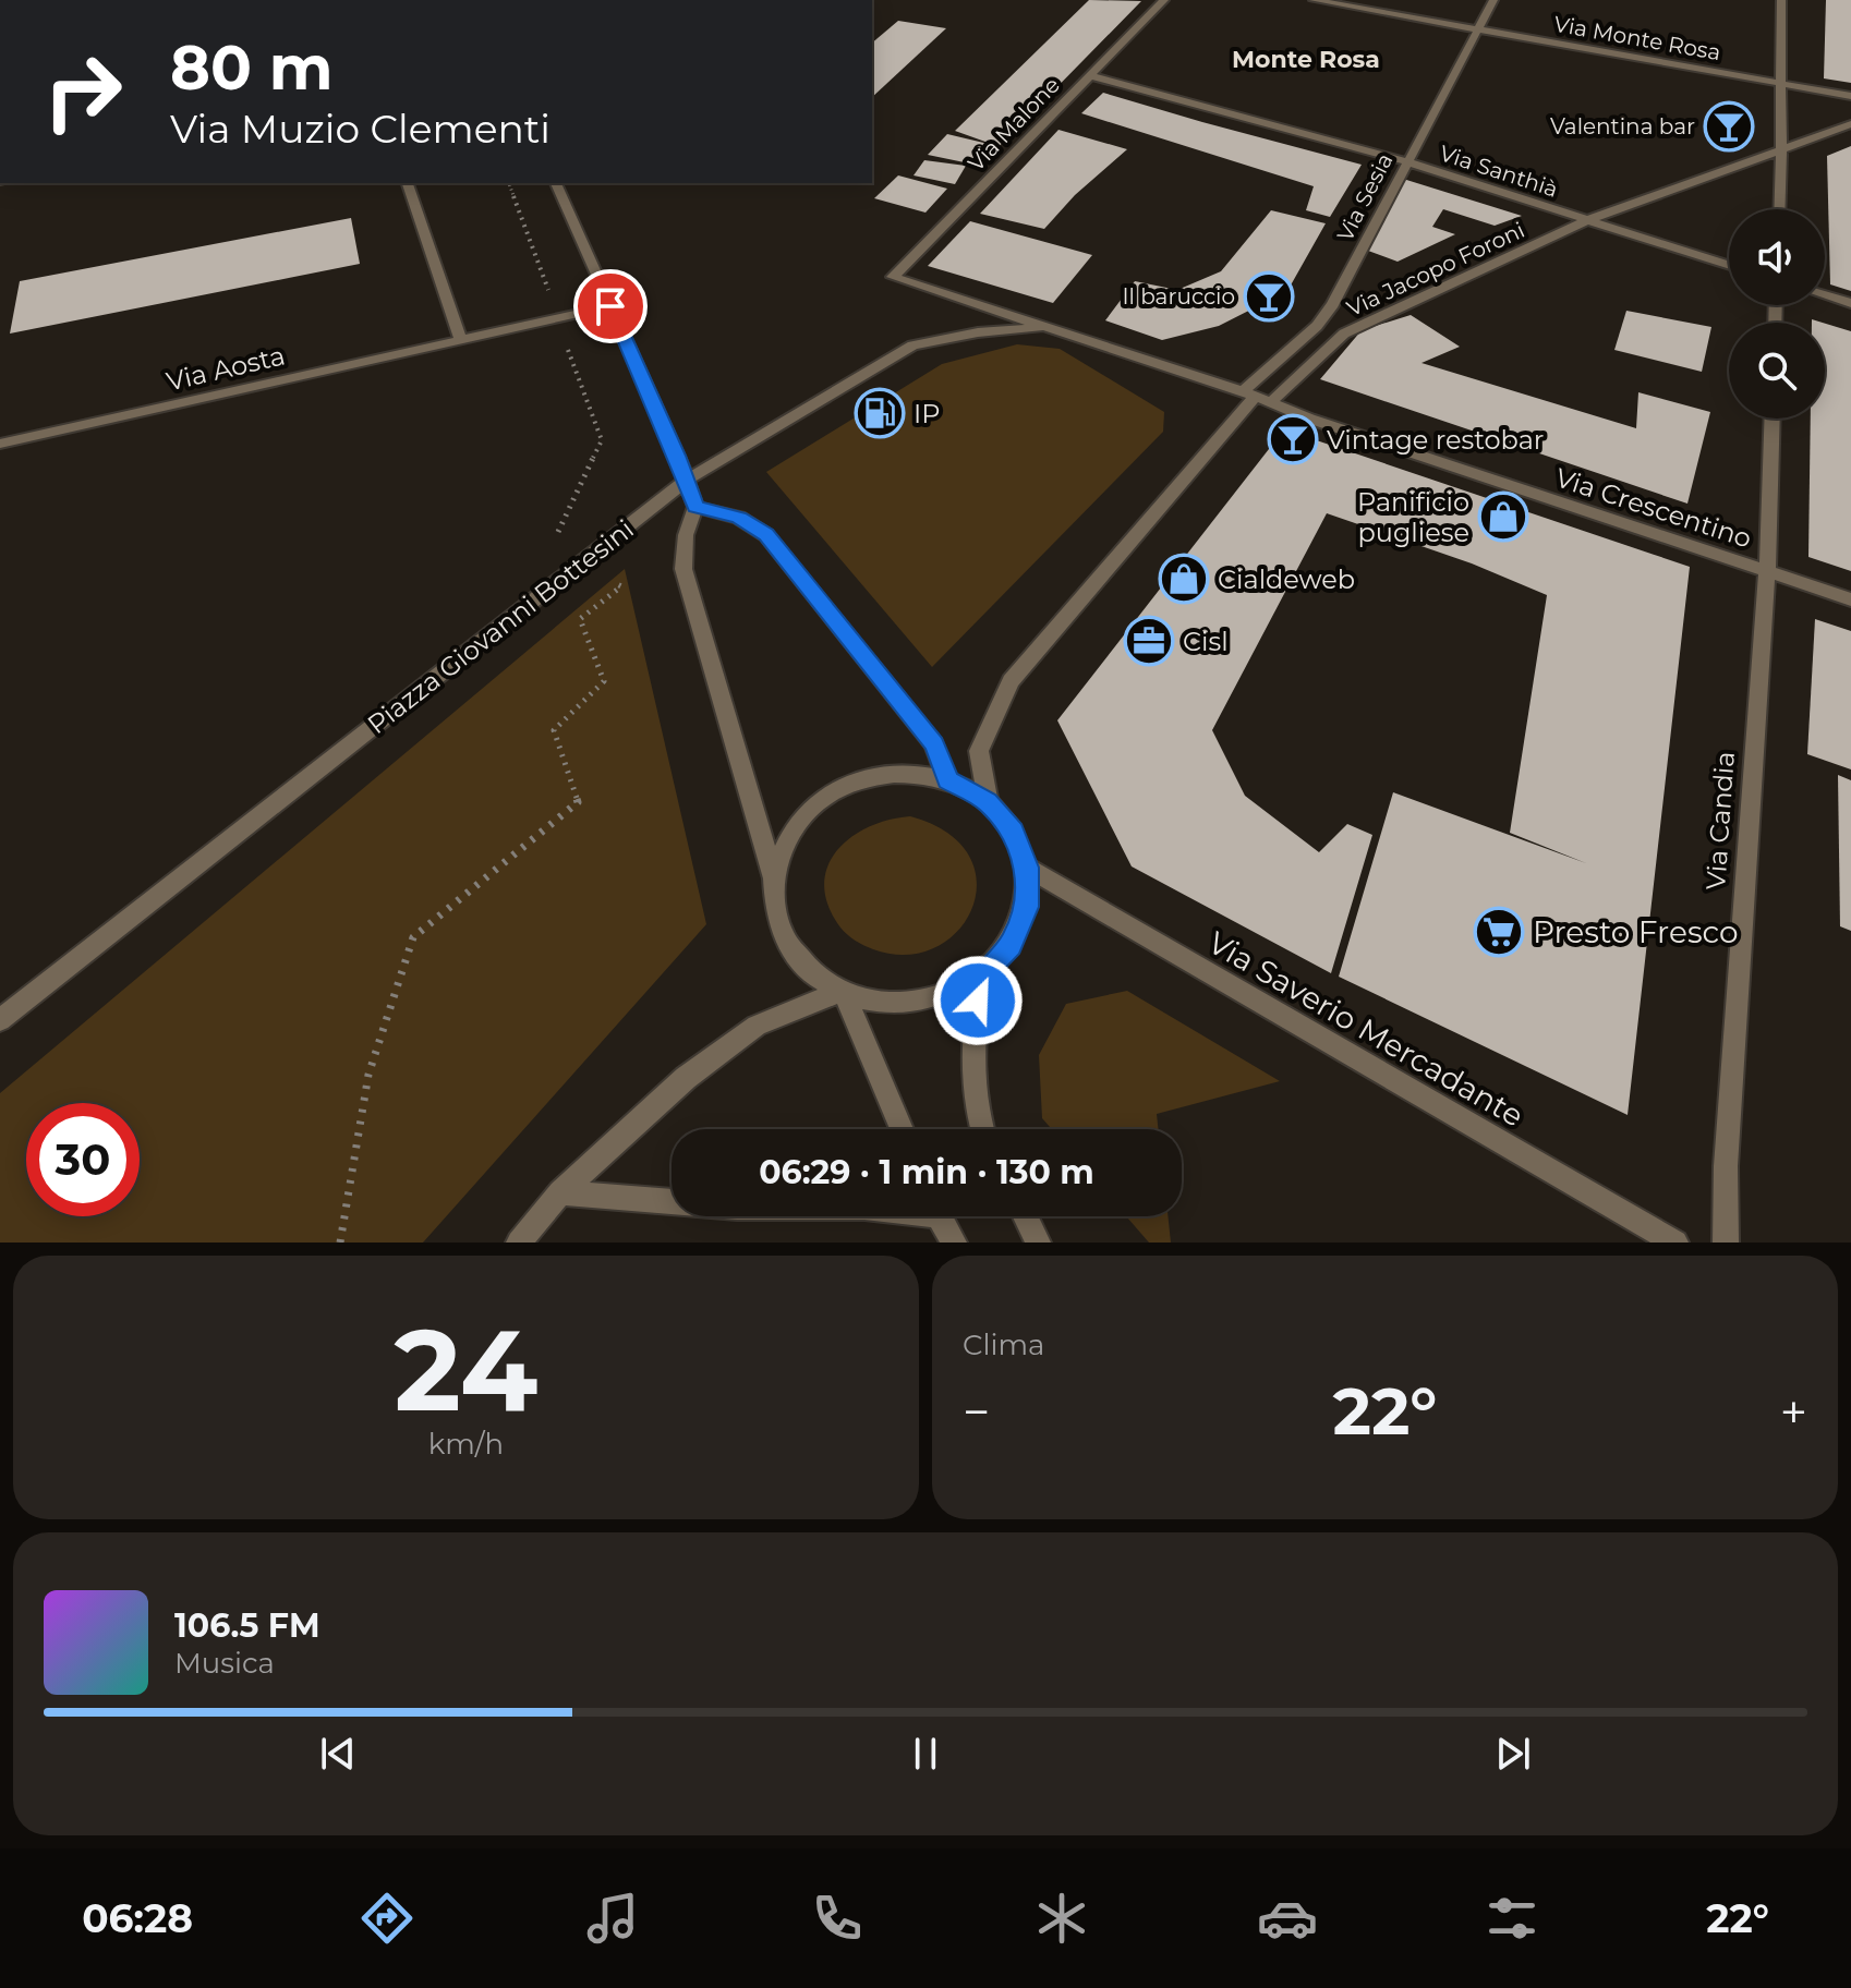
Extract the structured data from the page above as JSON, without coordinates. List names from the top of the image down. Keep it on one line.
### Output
{"streets":{"street":["Via Monte Rosa","Via Malone","Via Santhià","Via Sesia","Via Jacopo Foroni","Via Aosta","Via Crescentino","Piazza Giovanni Bottesini","Via Candia","Via Saverio Mercadante"]},"crossings":[["Via Monte Rosa","Via Sesia"],["Via Malone","Via Santhià"],["Via Malone","Piazza Giovanni Bottesini"],["Via Santhià","Via Sesia"],["Via Santhià","Via Jacopo Foroni"],["Via Sesia","Via Jacopo Foroni"],["Via Sesia","Via Crescentino"],["Via Sesia","Piazza Giovanni Bottesini"],["Via Jacopo Foroni","Via Crescentino"],["Via Jacopo Foroni","Piazza Giovanni Bottesini"],["Via Crescentino","Piazza Giovanni Bottesini"],["Via Crescentino","Via Candia"]],"districts":["Monte Rosa"],"places":{"bar":["Valentina bar","Il baruccio","Vintage restobar"],"fuel station":["IP"],"shop":["Panificio pugliese","Cialdeweb"],"office":["Cisl"],"supermarket":["Presto Fresco"]},"page":{"turn":["80 m","Via Muzio Clementi"],"limit":"30","trip":"06:29 · 1 min · 130 m","tile":[["24","km/h"],"Clima"],"heat":["−","22°","+"],"song":["106.5 FM","Musica"],"tabs":["06:28","22°"]}}
